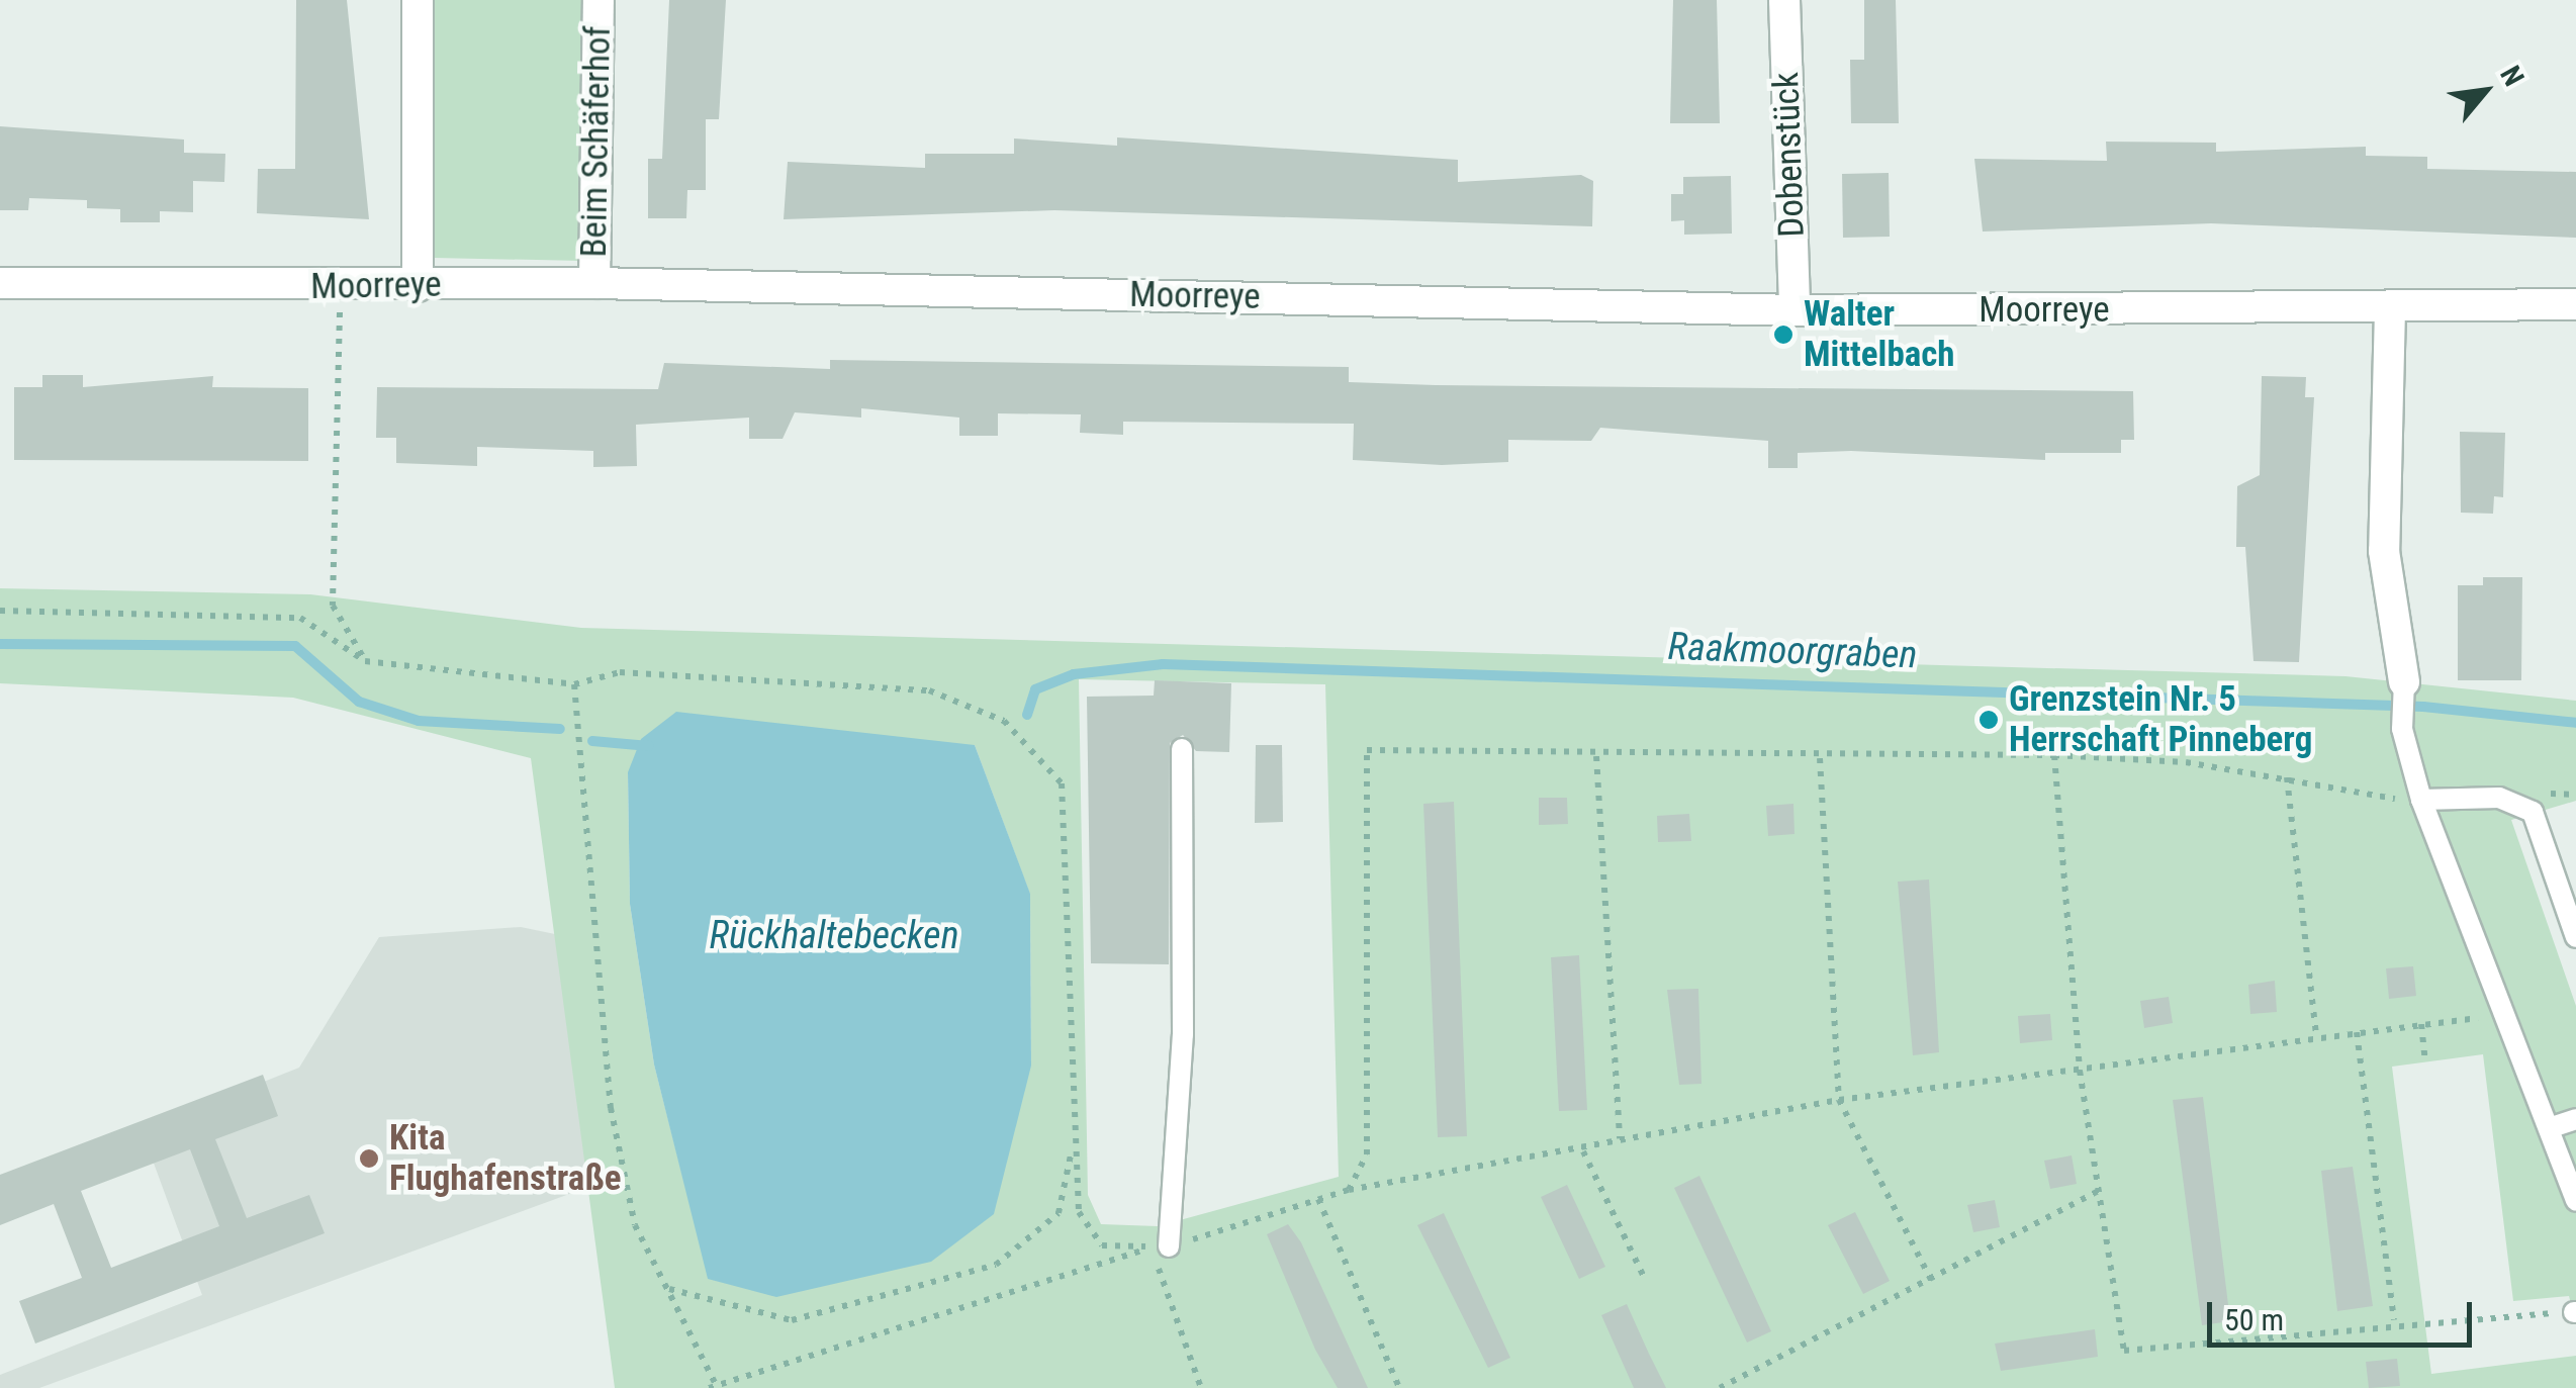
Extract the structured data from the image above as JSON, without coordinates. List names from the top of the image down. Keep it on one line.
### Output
{"streets":{"street":["Beim Schäferhof","Dobenstück","Moorreye"]},"crossings":[["Beim Schäferhof","Moorreye"],["Dobenstück","Moorreye"]],"water":["Raakmoorgraben","Rückhaltebecken"],"places":["Walter Mittelbach","Grenzstein Nr. 5 Herrschaft Pinneberg","Kita Flughafenstraße"],"scale_bar":"50 m","north":"top right"}
